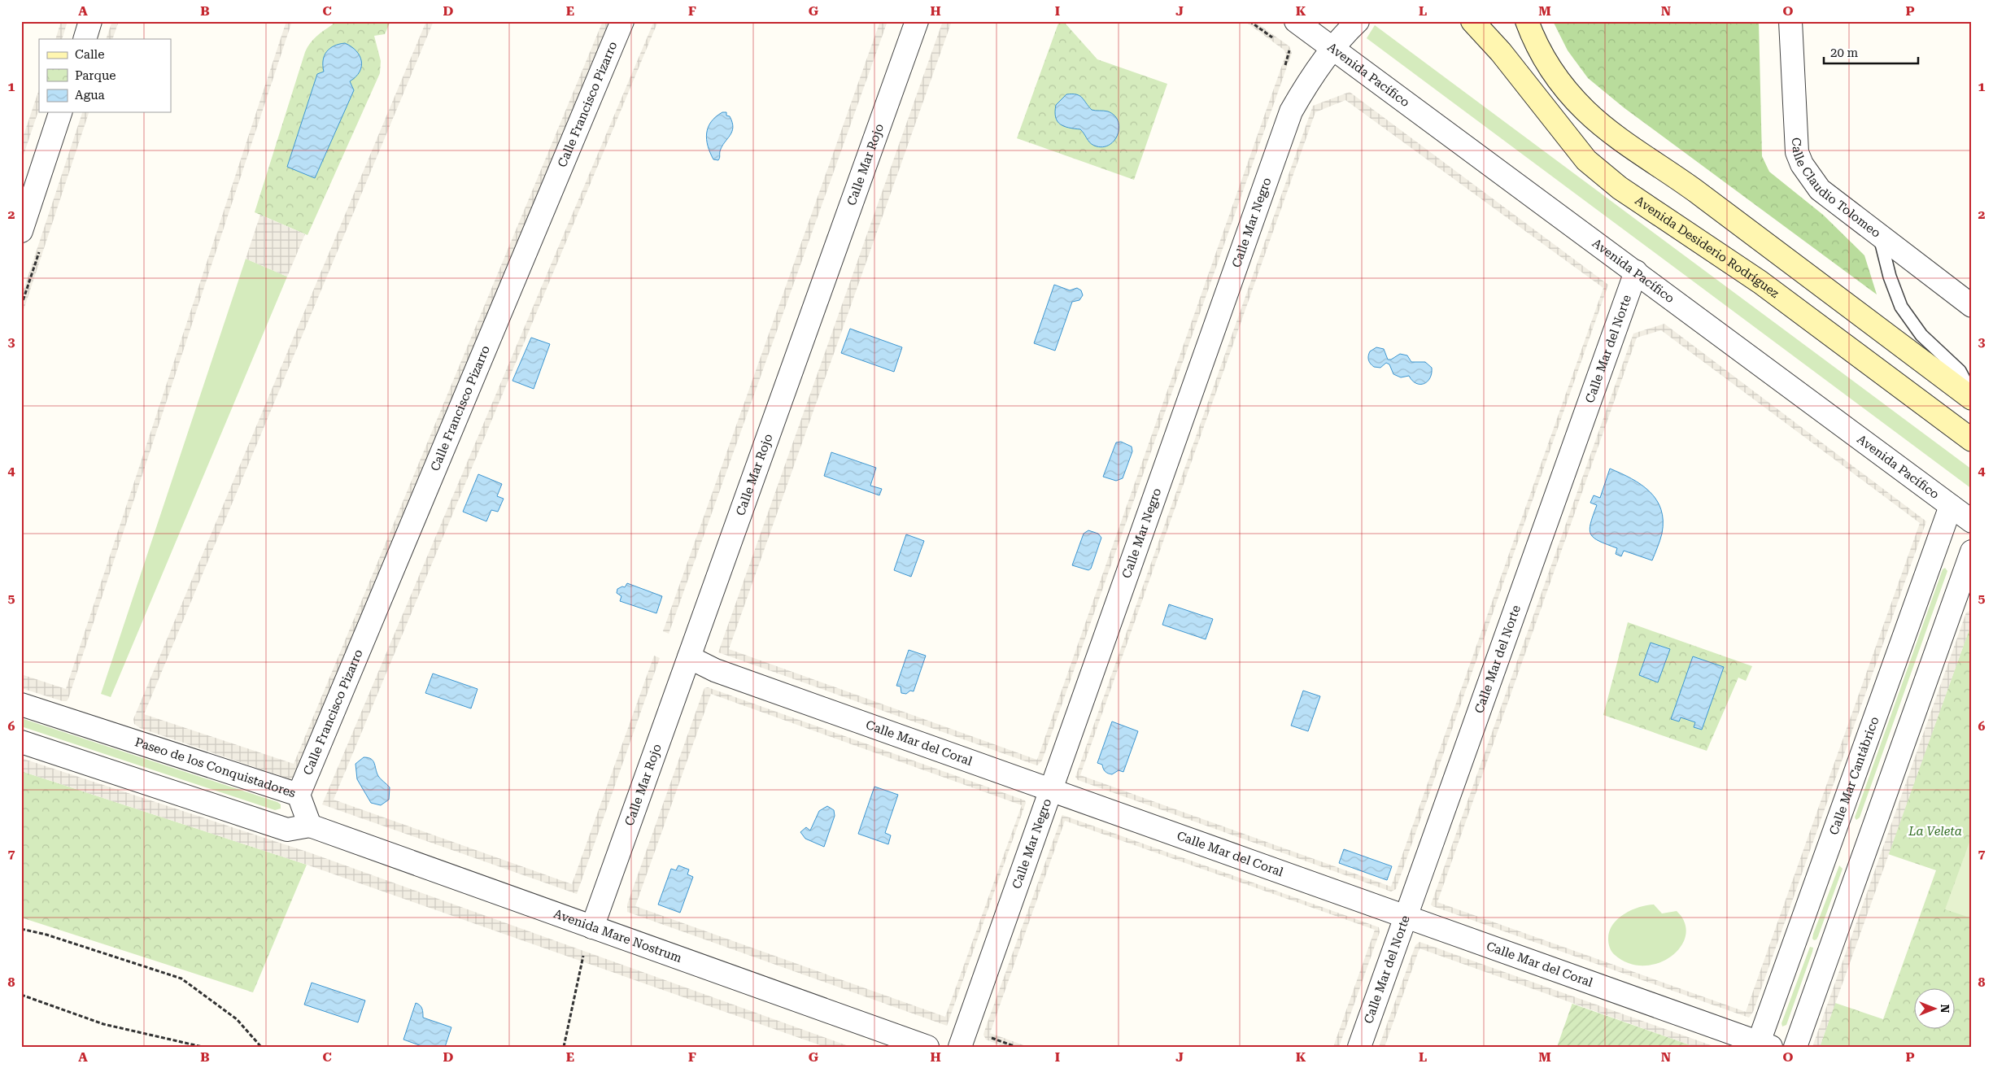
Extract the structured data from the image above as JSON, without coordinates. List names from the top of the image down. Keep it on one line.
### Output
{"streets":{"street":["Avenida Pacífico","Calle Francisco Pizarro","Calle Mar Rojo","Calle Claudio Tolomeo","Calle Mar Negro","Avenida Desiderio Rodríguez","Calle Mar del Norte","Calle Mar del Coral","Paseo de los Conquistadores","Calle Mar Cantábrico","Avenida Mare Nostrum"]},"crossings":[["Avenida Pacífico","Calle Mar Negro"],["Avenida Pacífico","Calle Mar del Norte"],["Avenida Pacífico","Calle Mar Cantábrico"],["Calle Francisco Pizarro","Paseo de los Conquistadores"],["Calle Mar Rojo","Calle Mar del Coral"],["Calle Mar Rojo","Avenida Mare Nostrum"],["Calle Mar Negro","Calle Mar del Coral"],["Calle Mar del Norte","Calle Mar del Coral"],["Calle Mar del Coral","Calle Mar Cantábrico"],["Paseo de los Conquistadores","Avenida Mare Nostrum"]],"parks":["La Veleta"],"legend":["Calle","Parque","Agua"],"scale_bar":"20 m","north":"right","grid":{"columns":["A","B","C","D","E","F","G","H","I","J","K","L","M","N","O","P"],"rows":["1","2","3","4","5","6","7","8"]}}
